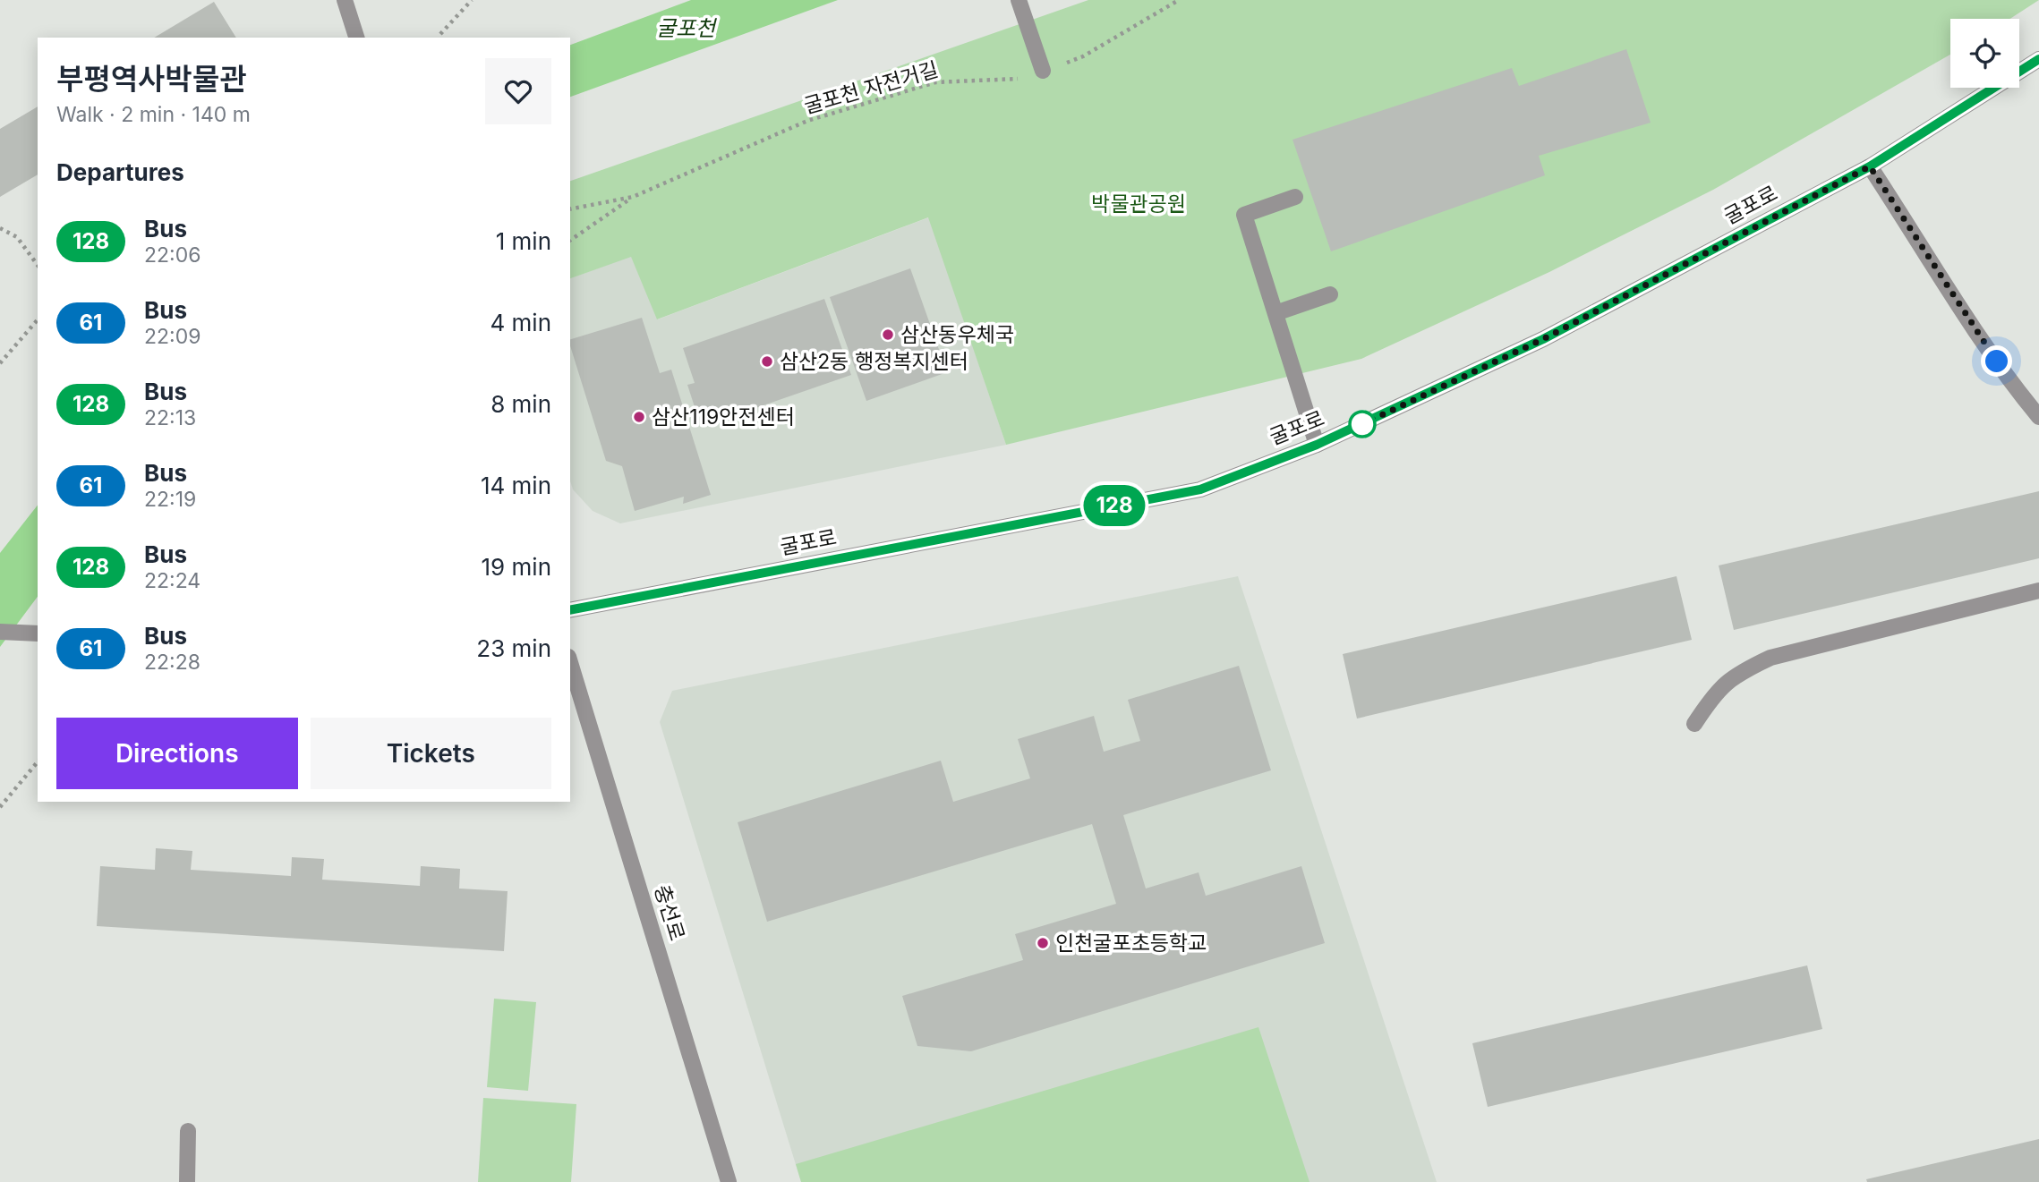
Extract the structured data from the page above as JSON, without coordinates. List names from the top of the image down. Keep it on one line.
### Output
{"streets":{"street":["굴포로","충선로"],"path":["굴포천 자전거길"]},"water":["굴포천"],"parks":["박물관공원"],"places":["삼산동우체국","삼산2동 행정복지센터","삼산119안전센터","인천굴포초등학교"],"lines":["bus line 128"],"page":{"on_map":"128","heading":[["부평역사박물관","Walk · 2 min · 140 m"],"Departures"],"list":[{"mark":"128","name":"Bus","note":"22:06","value":"1 min"},{"mark":"61","name":"Bus","note":"22:09","value":"4 min"},{"mark":"128","name":"Bus","note":"22:13","value":"8 min"},{"mark":"61","name":"Bus","note":"22:19","value":"14 min"},{"mark":"128","name":"Bus","note":"22:24","value":"19 min"},{"mark":"61","name":"Bus","note":"22:28","value":"23 min"}],"buttons":["Directions","Tickets"]}}
